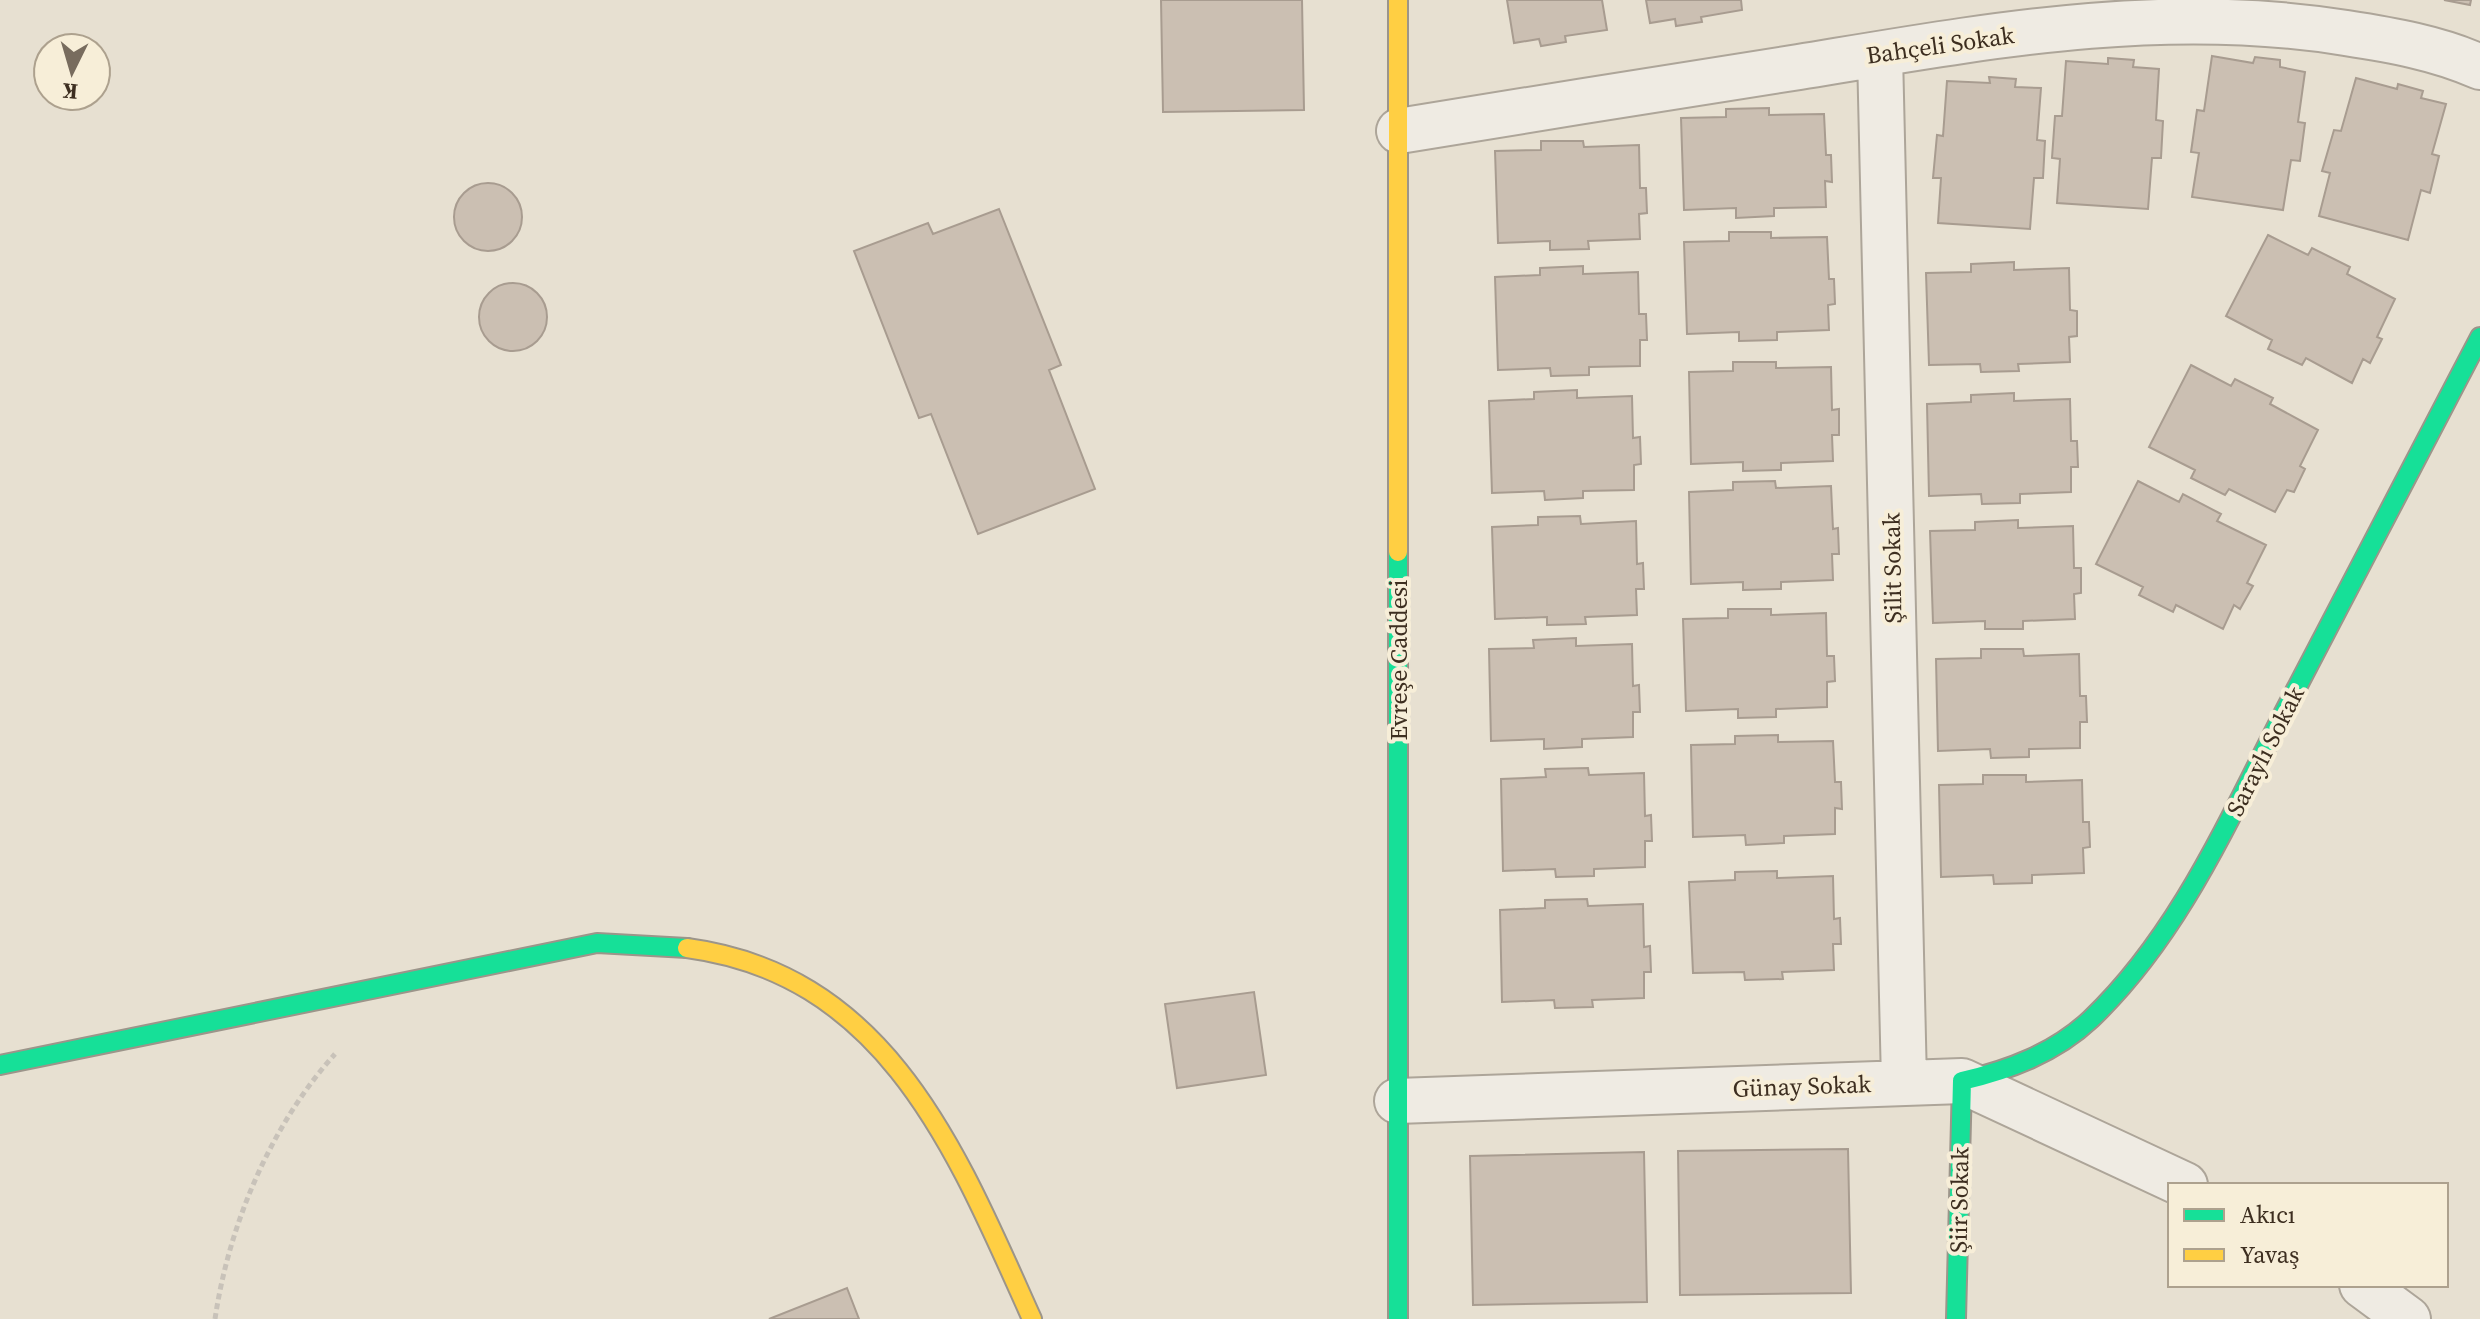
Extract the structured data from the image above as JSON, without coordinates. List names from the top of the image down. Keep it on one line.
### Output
{"streets":{"street":["Bahçeli Sokak","Şilit Sokak","Evreşe Caddesi","Saraylı Sokak","Günay Sokak","Şiir Sokak"]},"crossings":[["Bahçeli Sokak","Şilit Sokak"],["Bahçeli Sokak","Evreşe Caddesi"],["Şilit Sokak","Günay Sokak"],["Evreşe Caddesi","Günay Sokak"],["Saraylı Sokak","Günay Sokak"],["Saraylı Sokak","Şiir Sokak"],["Günay Sokak","Şiir Sokak"]],"legend":["Akıcı","Yavaş"],"north":"bottom"}
